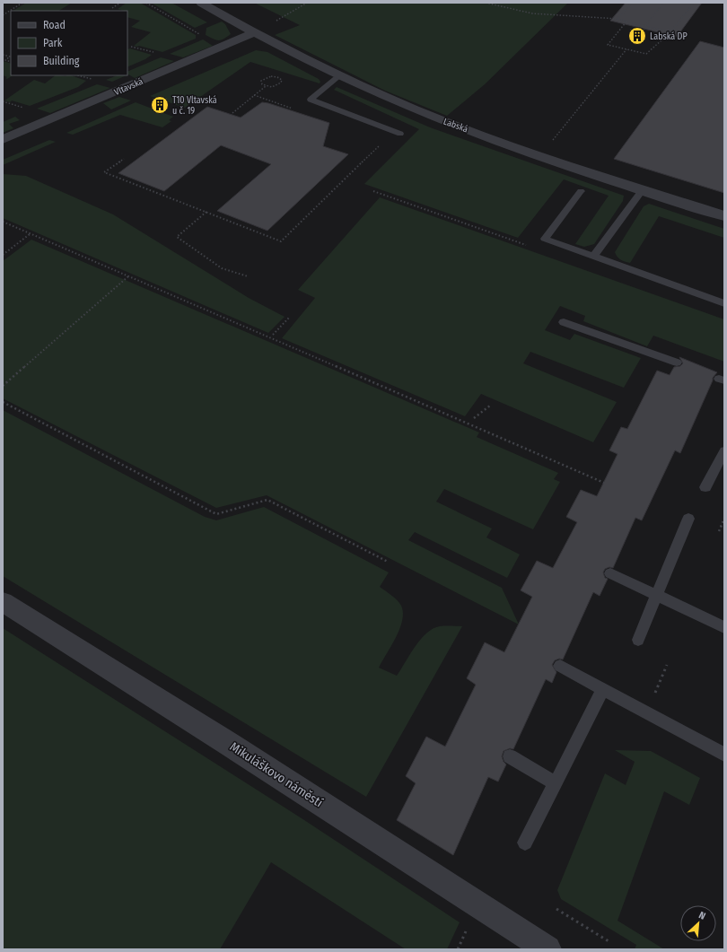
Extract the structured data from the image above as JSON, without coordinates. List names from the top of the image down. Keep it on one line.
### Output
{"streets":{"street":["Vltavská","Labská","Mikuláškovo náměstí"]},"crossings":[["Vltavská","Labská"]],"places":{"building":["Labská DP","T10 Vltavská u č. 19"]},"legend":["Road","Park","Building"],"north":"top right"}
